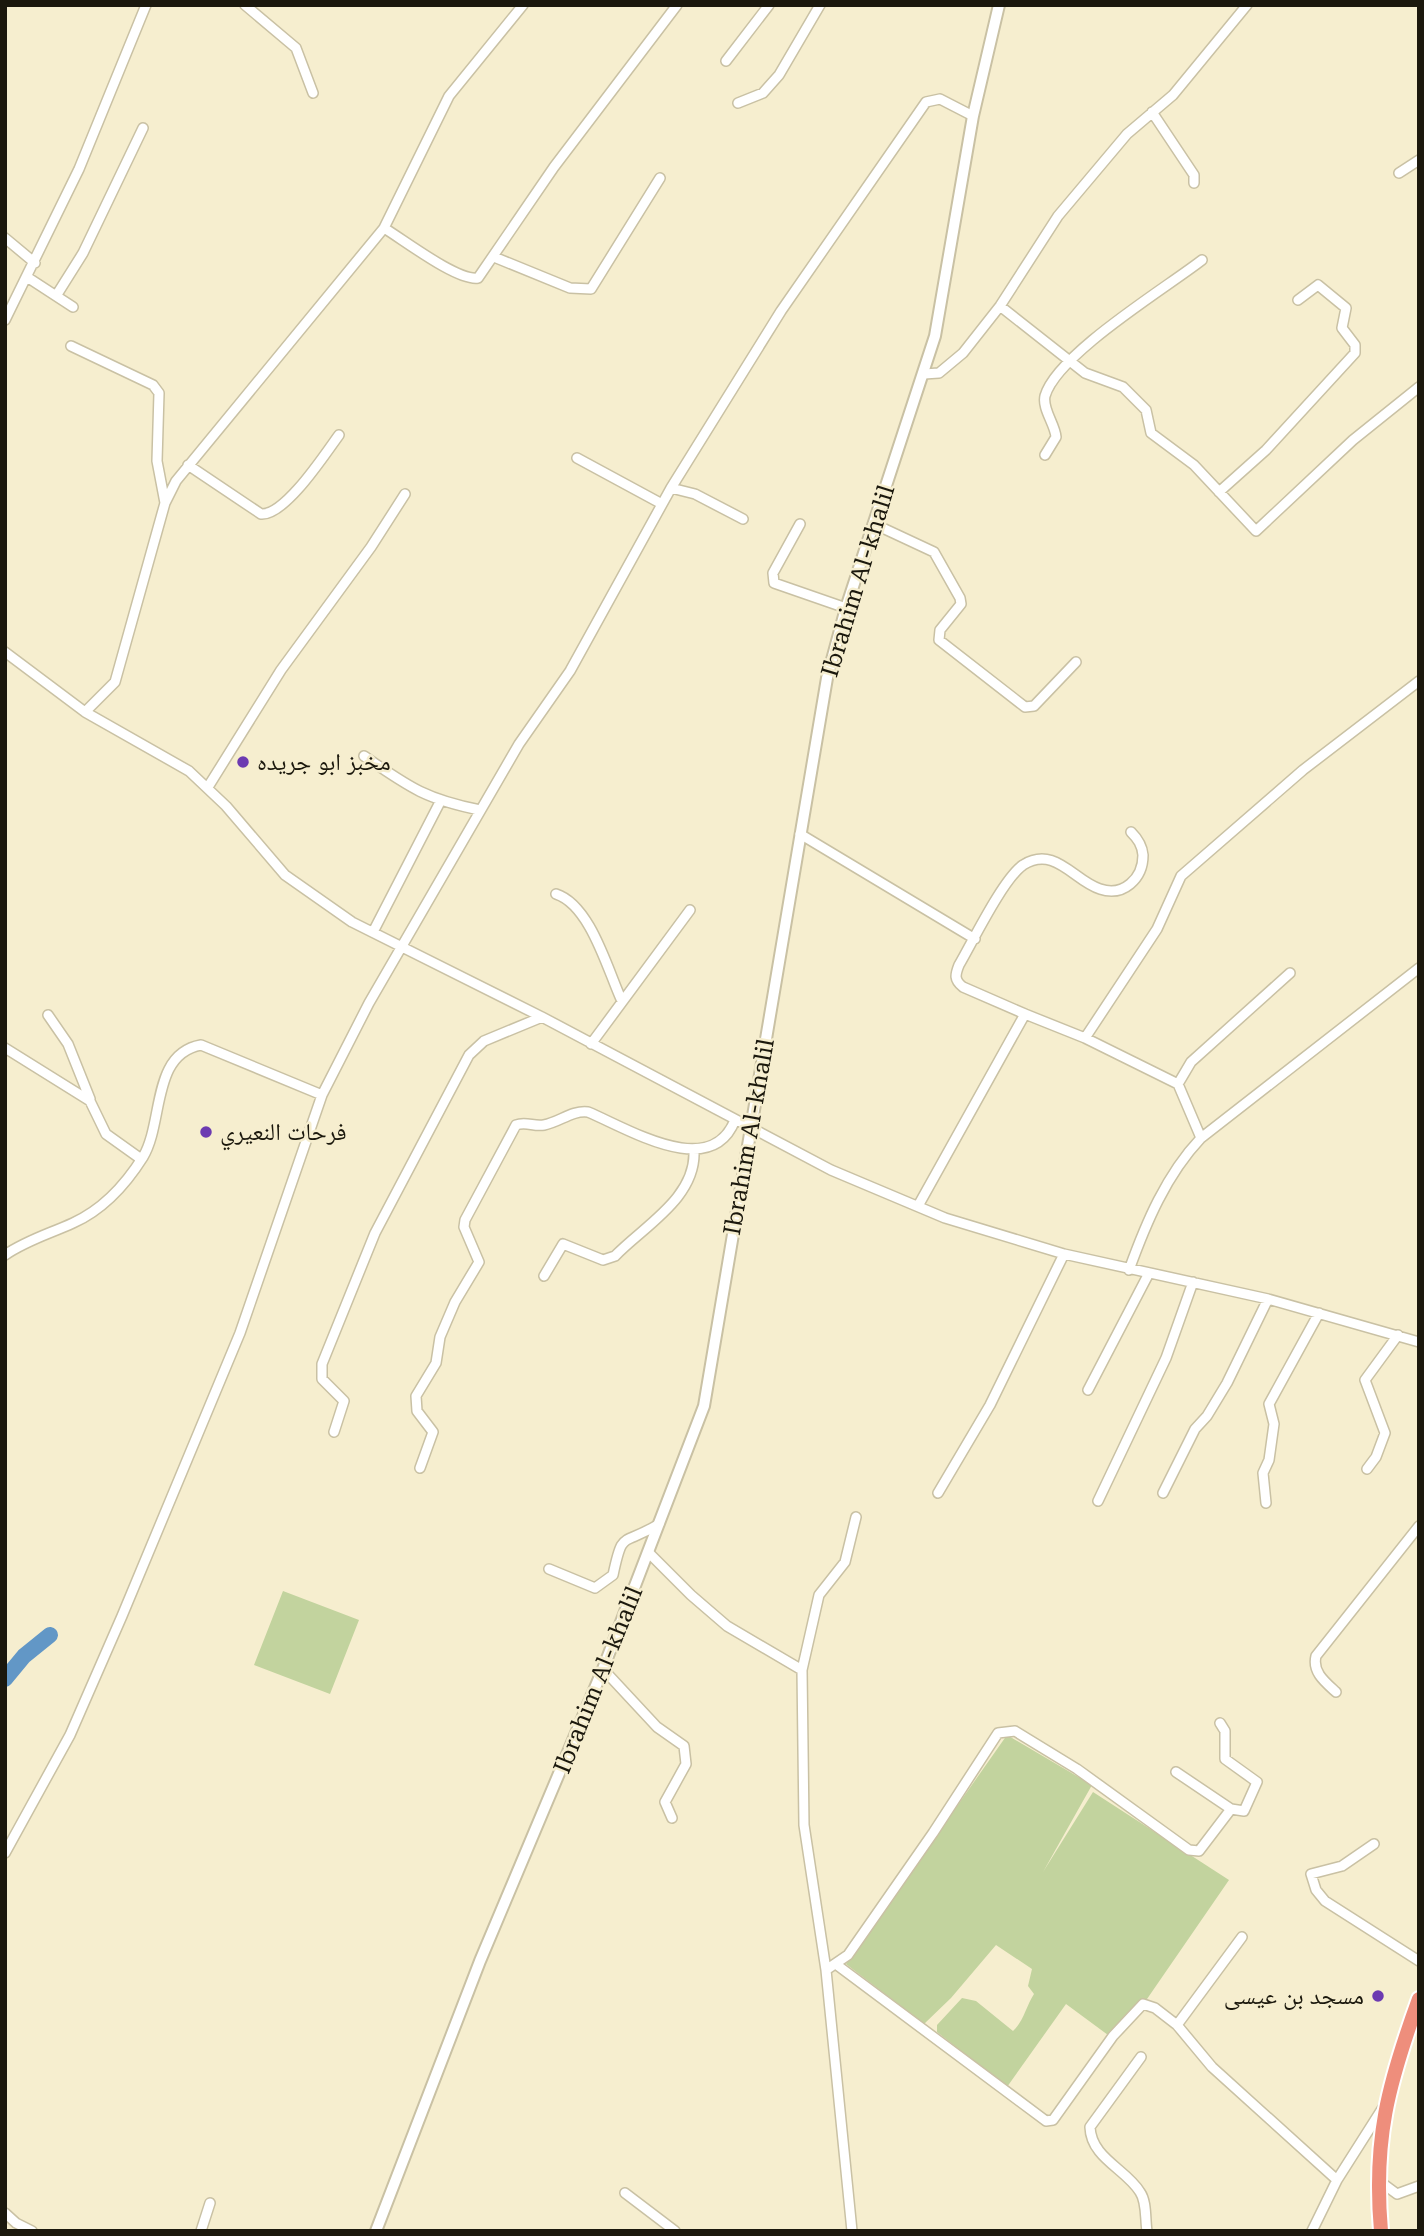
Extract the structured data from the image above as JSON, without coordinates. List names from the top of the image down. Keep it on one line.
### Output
{"streets":{"street":["Ibrahim Al-khalil"]},"places":["مخبز ابو جريده","فرحات النعيري","مسجد بن عيسى"]}
